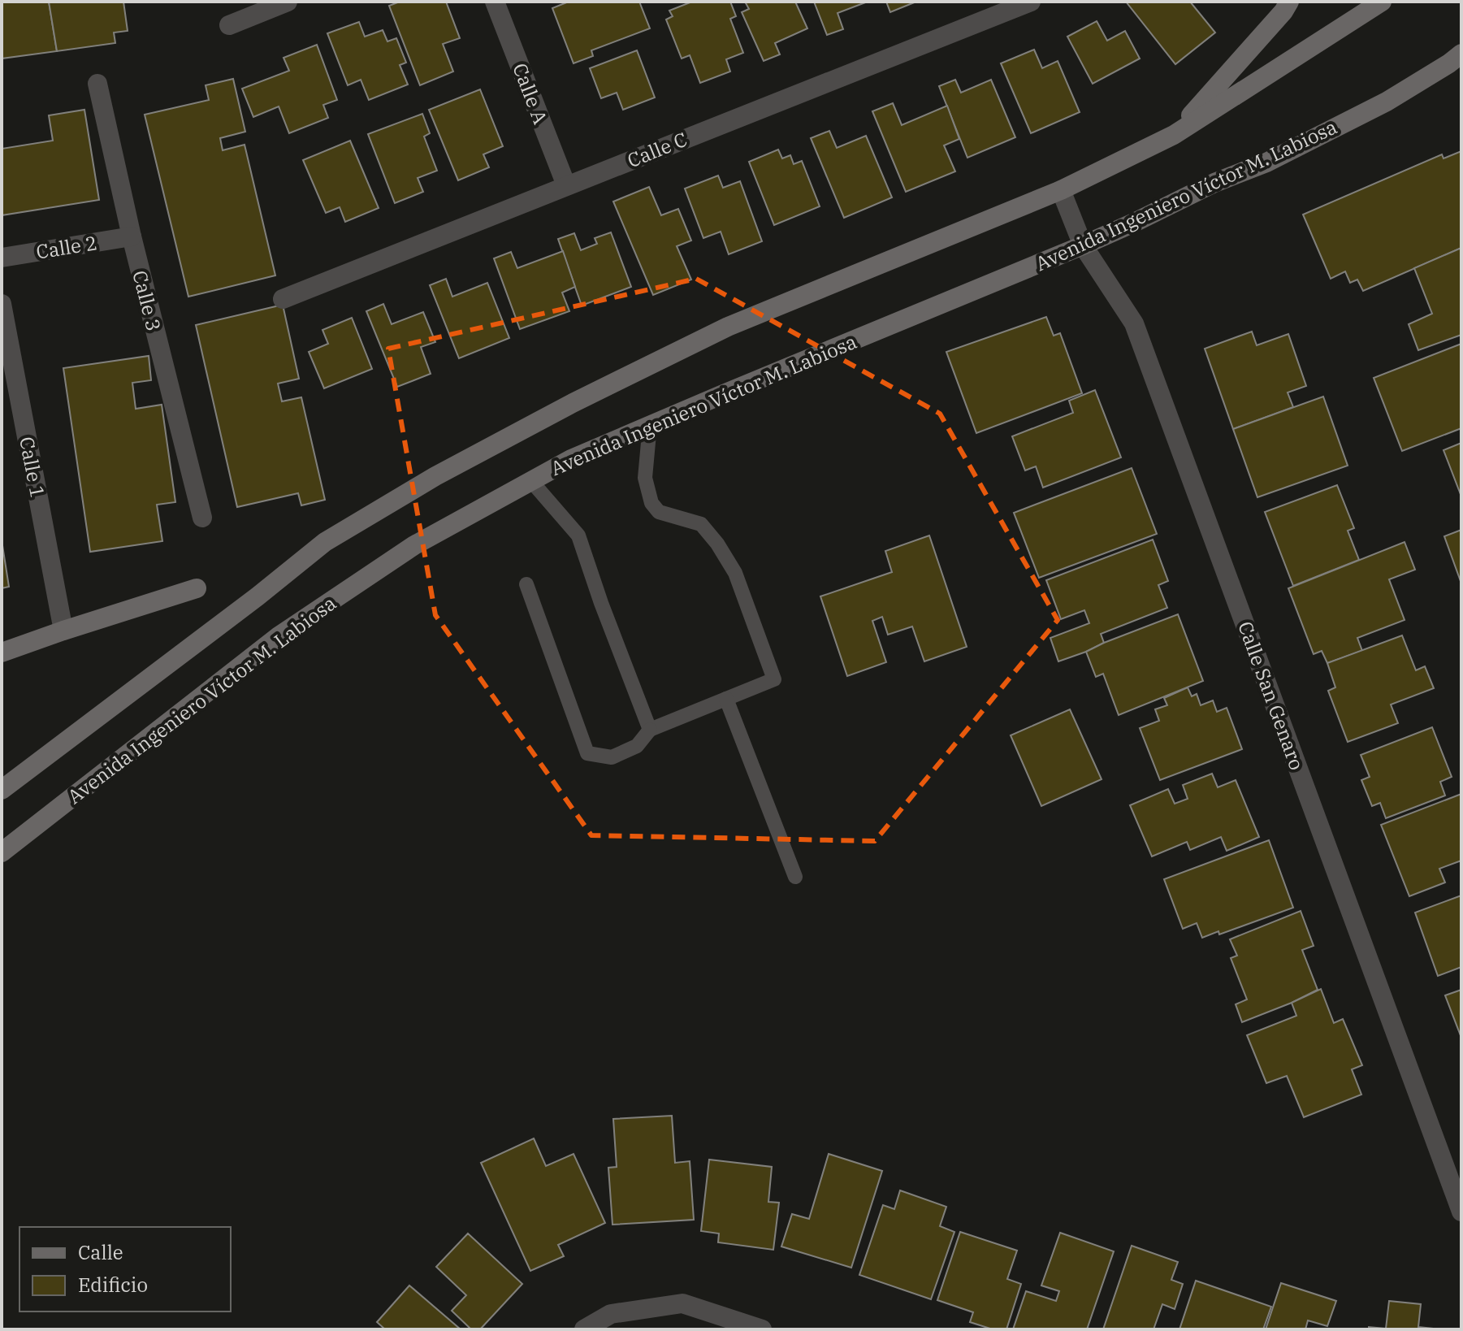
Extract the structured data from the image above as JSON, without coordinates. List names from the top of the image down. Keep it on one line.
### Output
{"streets":{"main road":["Avenida Ingeniero Víctor M. Labiosa"],"street":["Calle A","Calle C","Calle 2","Calle 3","Calle 1","Calle San Genaro"]},"crossings":[["Calle A","Calle C"],["Avenida Ingeniero Víctor M. Labiosa","Calle San Genaro"],["Calle 2","Calle 3"]],"legend":["Calle","Edificio"]}
